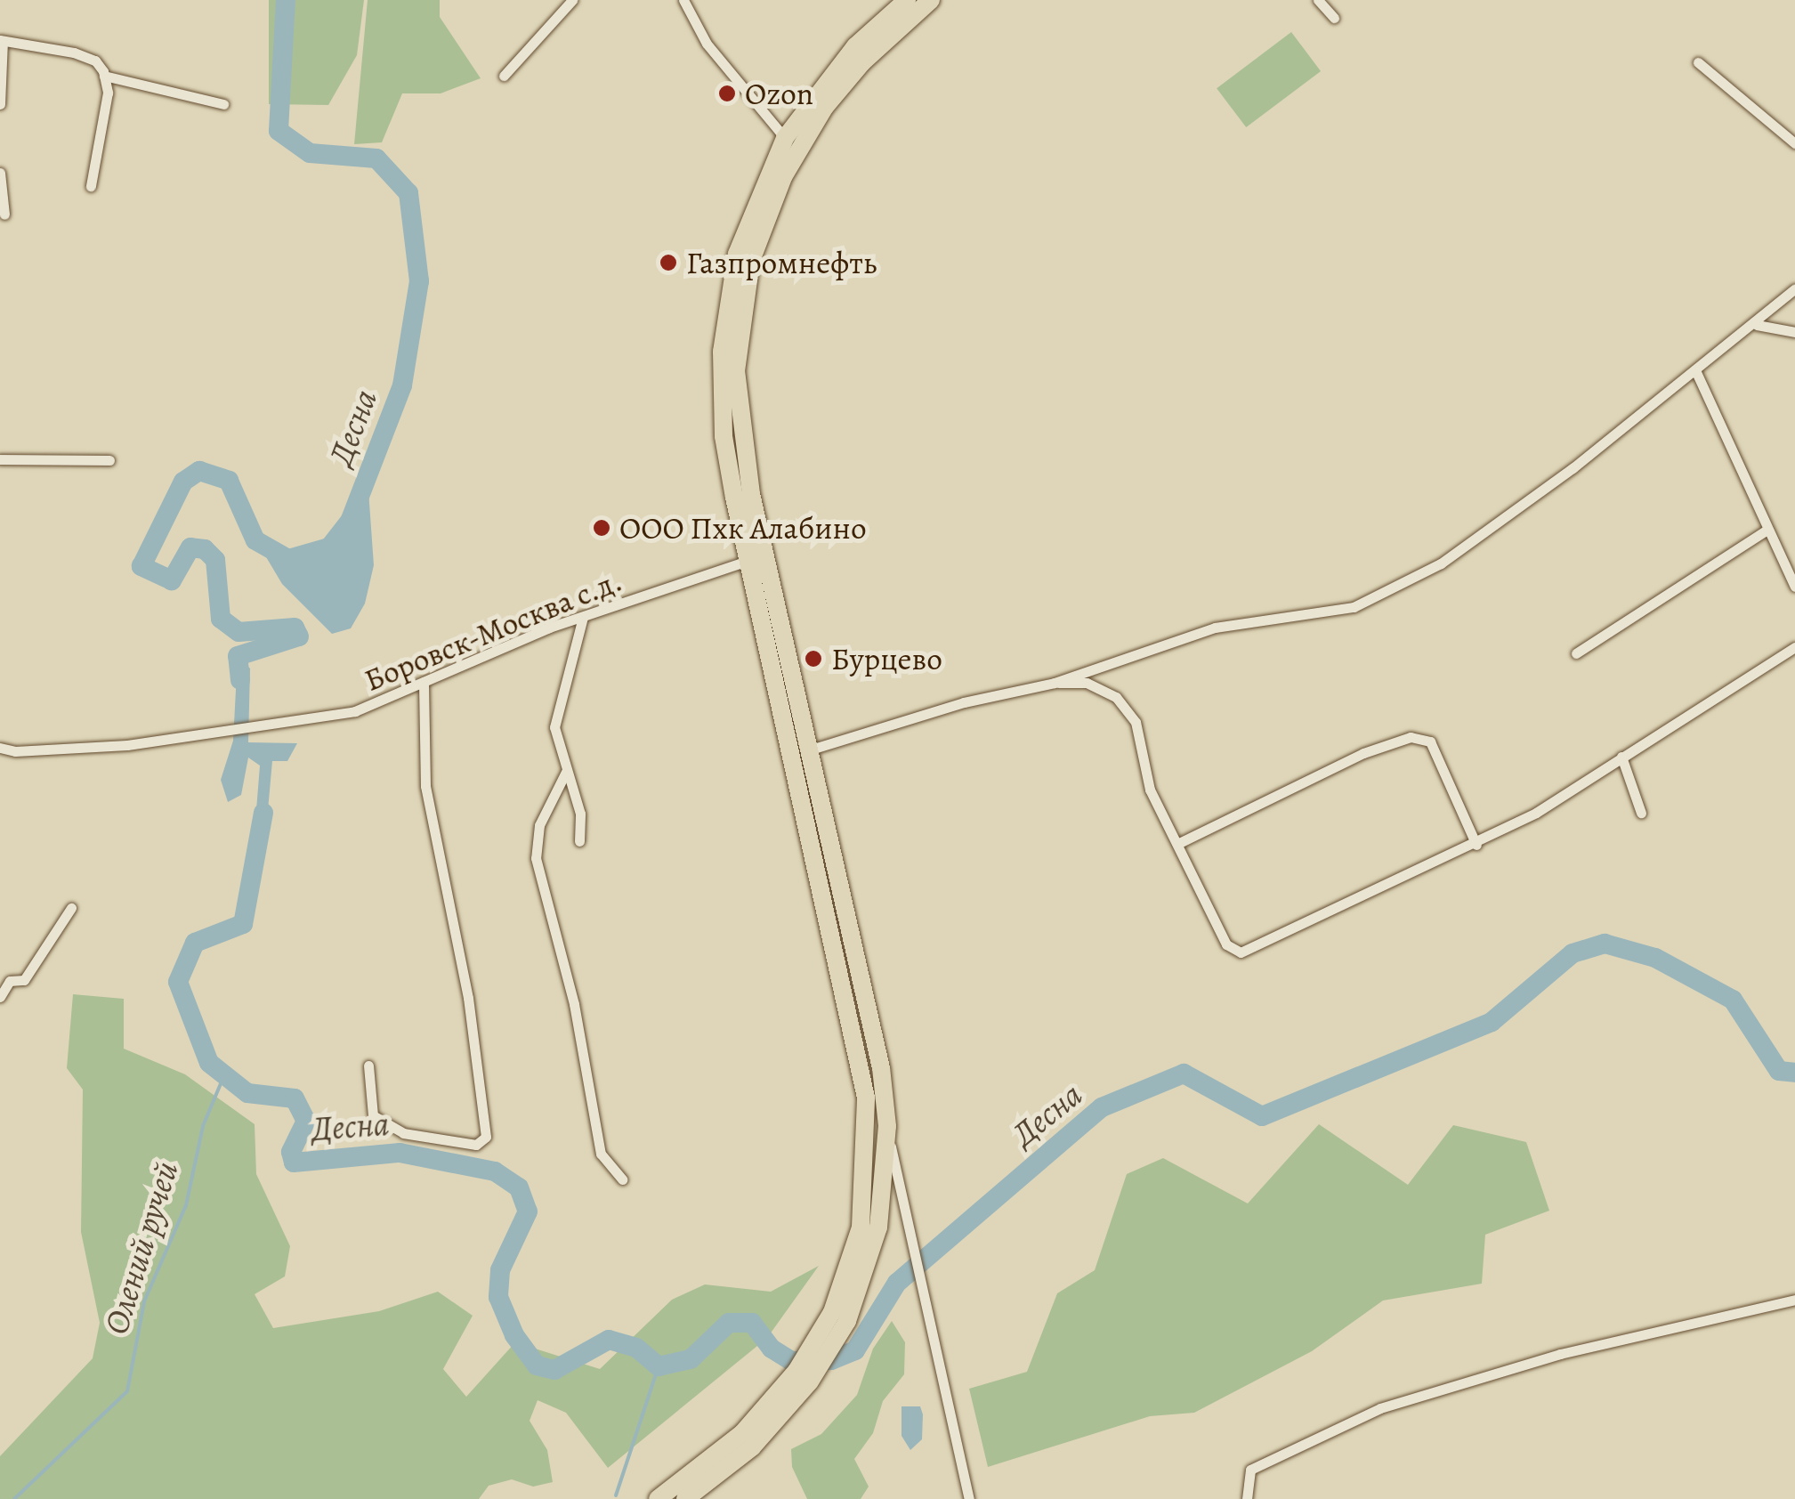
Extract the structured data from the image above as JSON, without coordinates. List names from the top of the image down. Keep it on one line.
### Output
{"streets":{"street":["Боровск-Москва с.д."]},"water":["Десна","Олений ручей"],"places":["Ozon","Газпромнефть","ООО Пхк Алабино","Бурцево"]}
